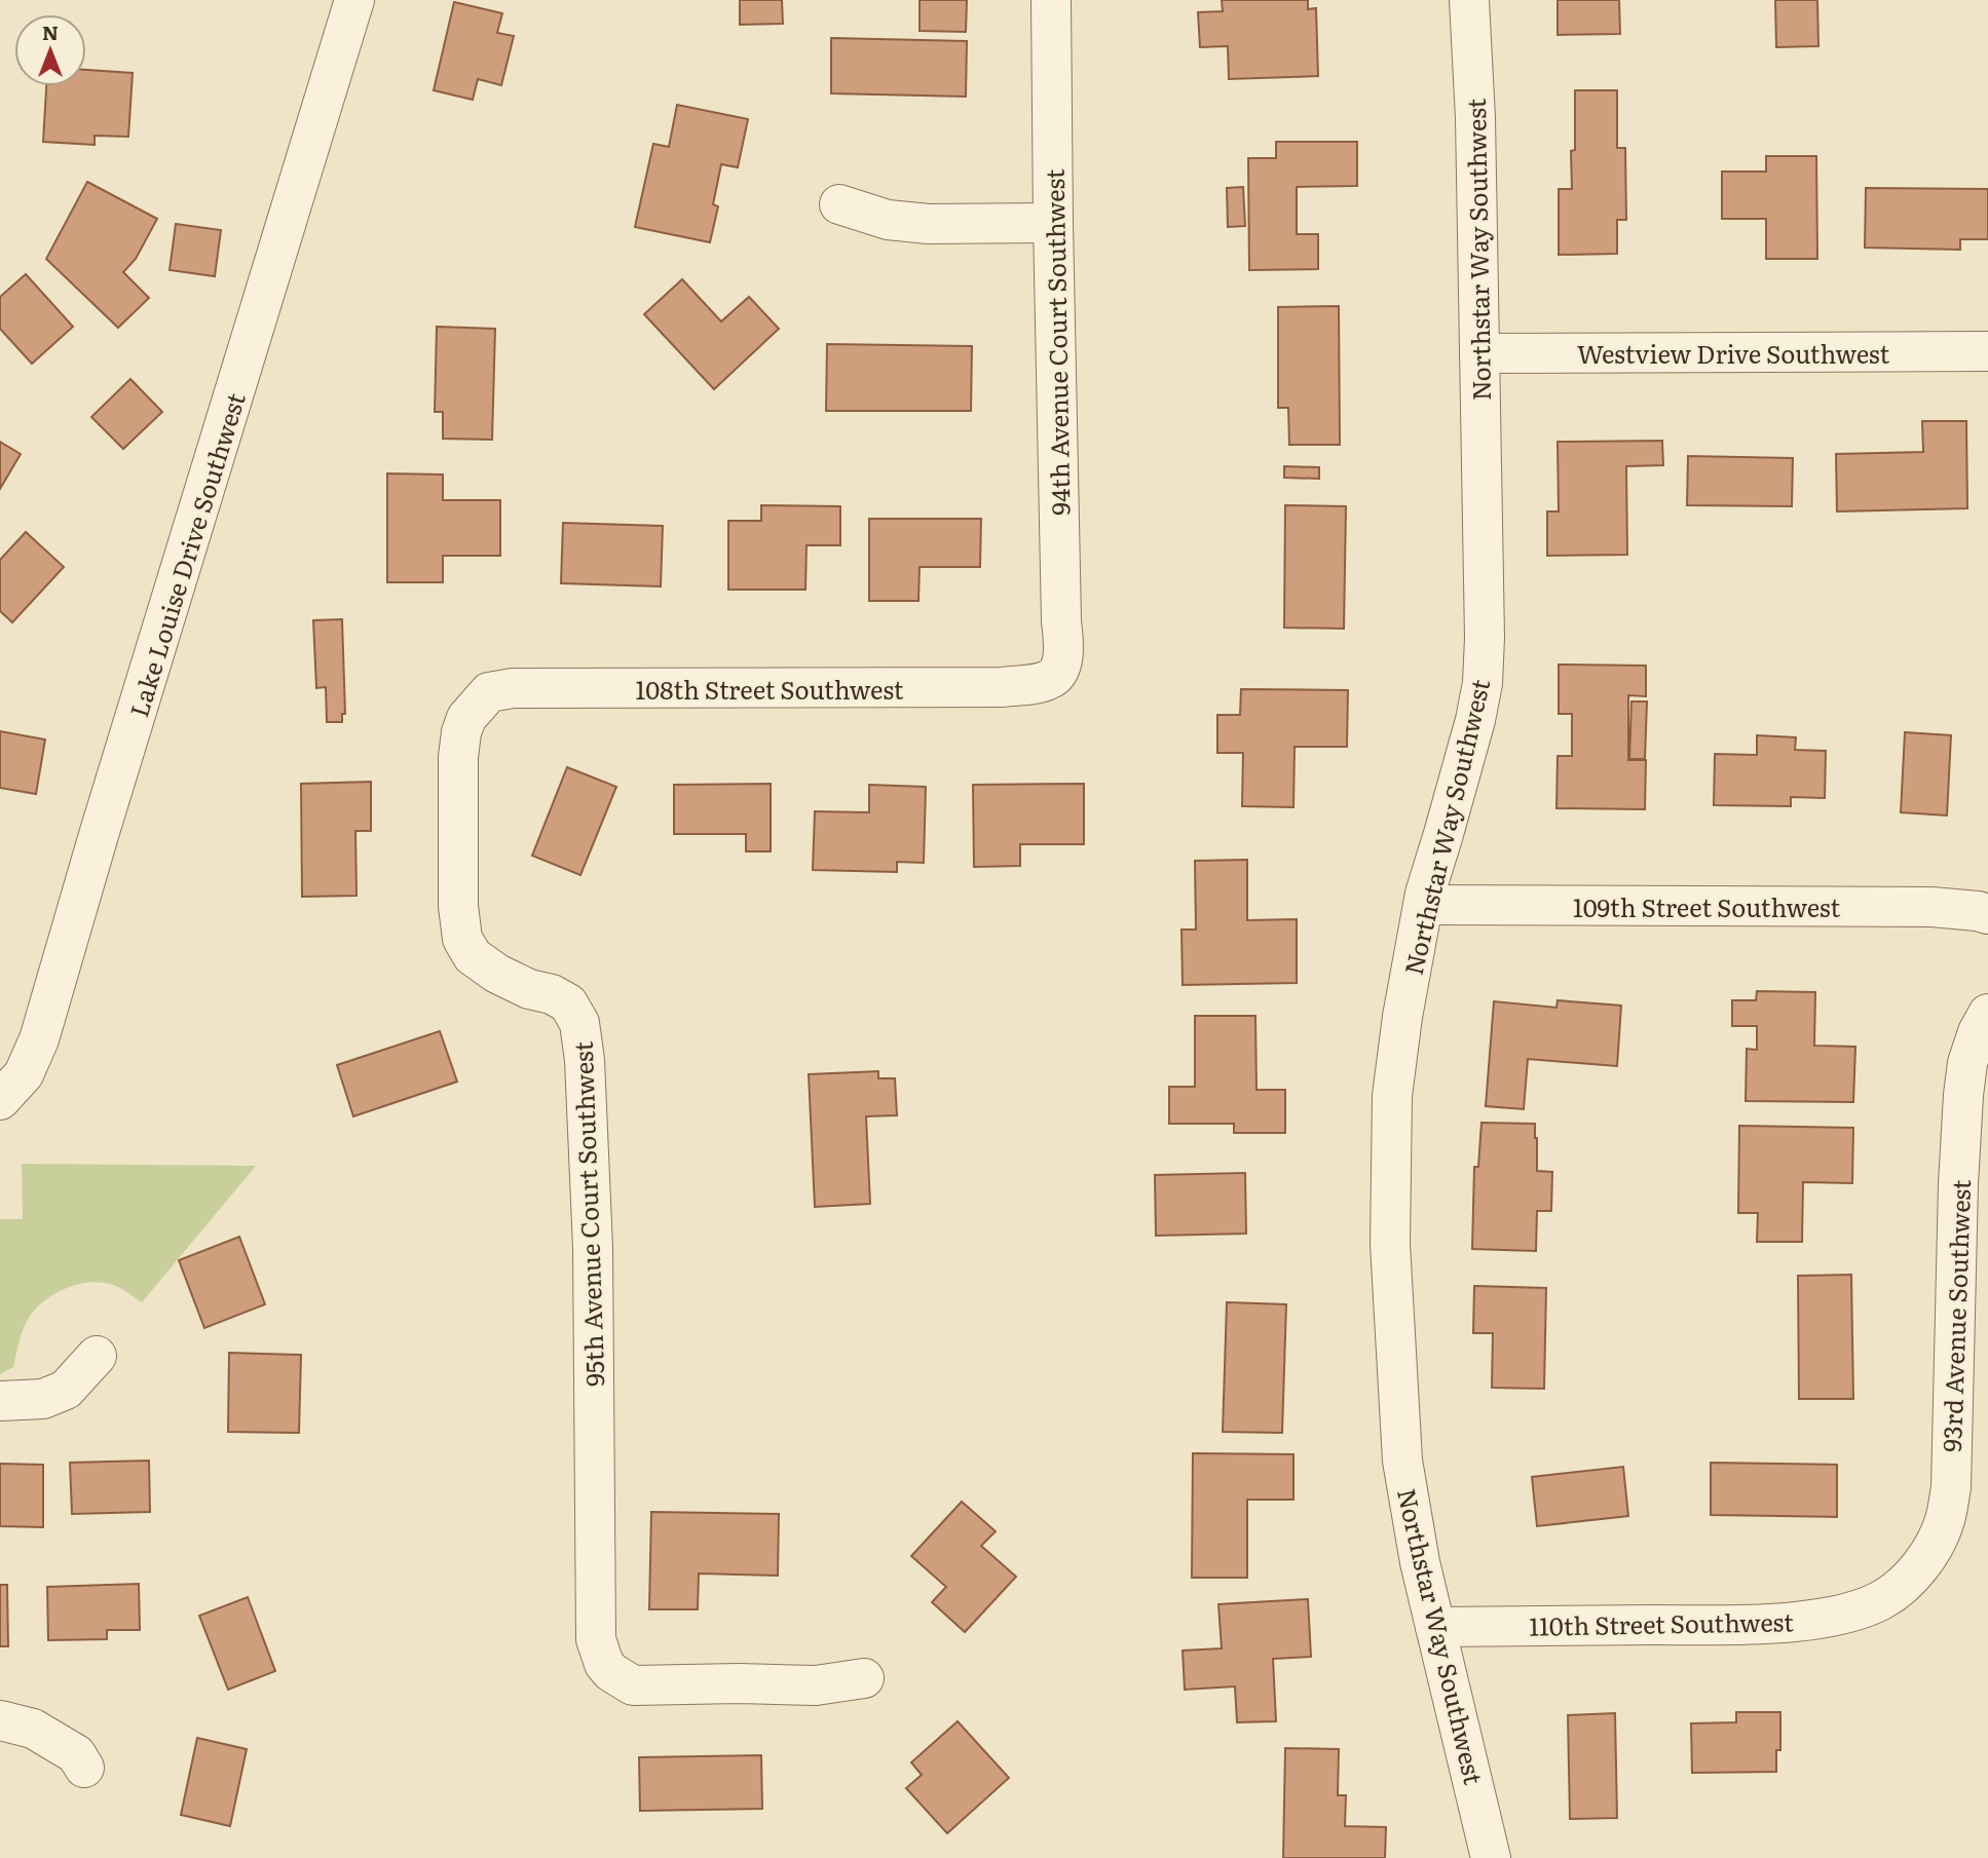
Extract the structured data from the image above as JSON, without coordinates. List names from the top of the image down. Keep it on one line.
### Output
{"streets":{"street":["Northstar Way Southwest","94th Avenue Court Southwest","Westview Drive Southwest","Lake Louise Drive Southwest","108th Street Southwest","109th Street Southwest","95th Avenue Court Southwest","93rd Avenue Southwest","110th Street Southwest"]},"crossings":[["Northstar Way Southwest","Westview Drive Southwest"],["Northstar Way Southwest","109th Street Southwest"],["Northstar Way Southwest","110th Street Southwest"],["94th Avenue Court Southwest","108th Street Southwest"],["108th Street Southwest","95th Avenue Court Southwest"],["93rd Avenue Southwest","110th Street Southwest"]],"north":"top"}
